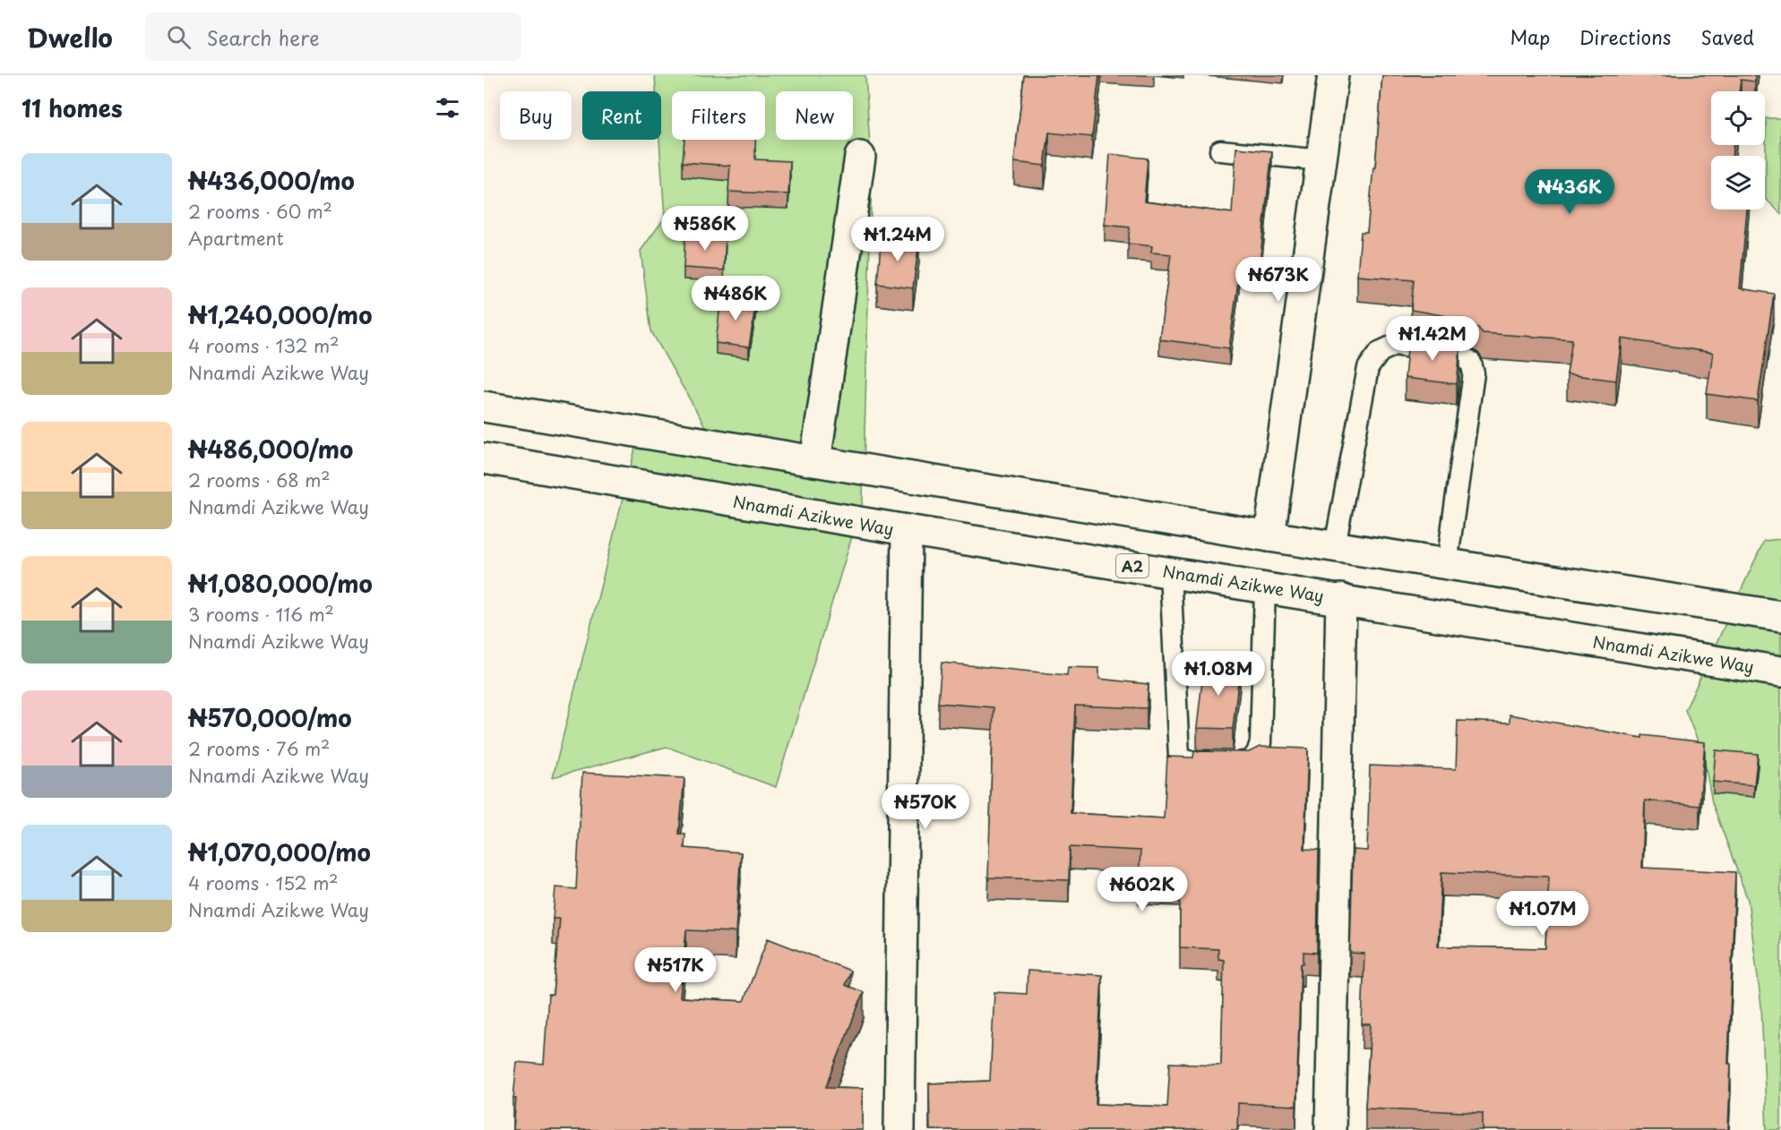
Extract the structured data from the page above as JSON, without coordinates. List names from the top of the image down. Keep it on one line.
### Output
{"streets":{"main road":["Nnamdi Azikwe Way","A2"]},"page":{"header":"Dwello","search":"Search here","nav":["Map","Directions","Saved"],"heading":"11 homes","chip":["Buy","Rent","Filters","New"],"list":[{"name":"₦436,000/mo","note":"2 rooms · 60 m² · Apartment"},{"name":"₦1,240,000/mo","note":"4 rooms · 132 m² · Nnamdi Azikwe Way"},{"name":"₦486,000/mo","note":"2 rooms · 68 m² · Nnamdi Azikwe Way"},{"name":"₦1,080,000/mo","note":"3 rooms · 116 m² · Nnamdi Azikwe Way"},{"name":"₦570,000/mo","note":"2 rooms · 76 m² · Nnamdi Azikwe Way"},{"name":"₦1,070,000/mo","note":"4 rooms · 152 m² · Nnamdi Azikwe Way"}],"price":["₦436K","₦586K","₦1.24M","₦673K","₦486K","₦1.42M","₦1.08M","₦570K","₦602K","₦1.07M","₦517K"]}}
